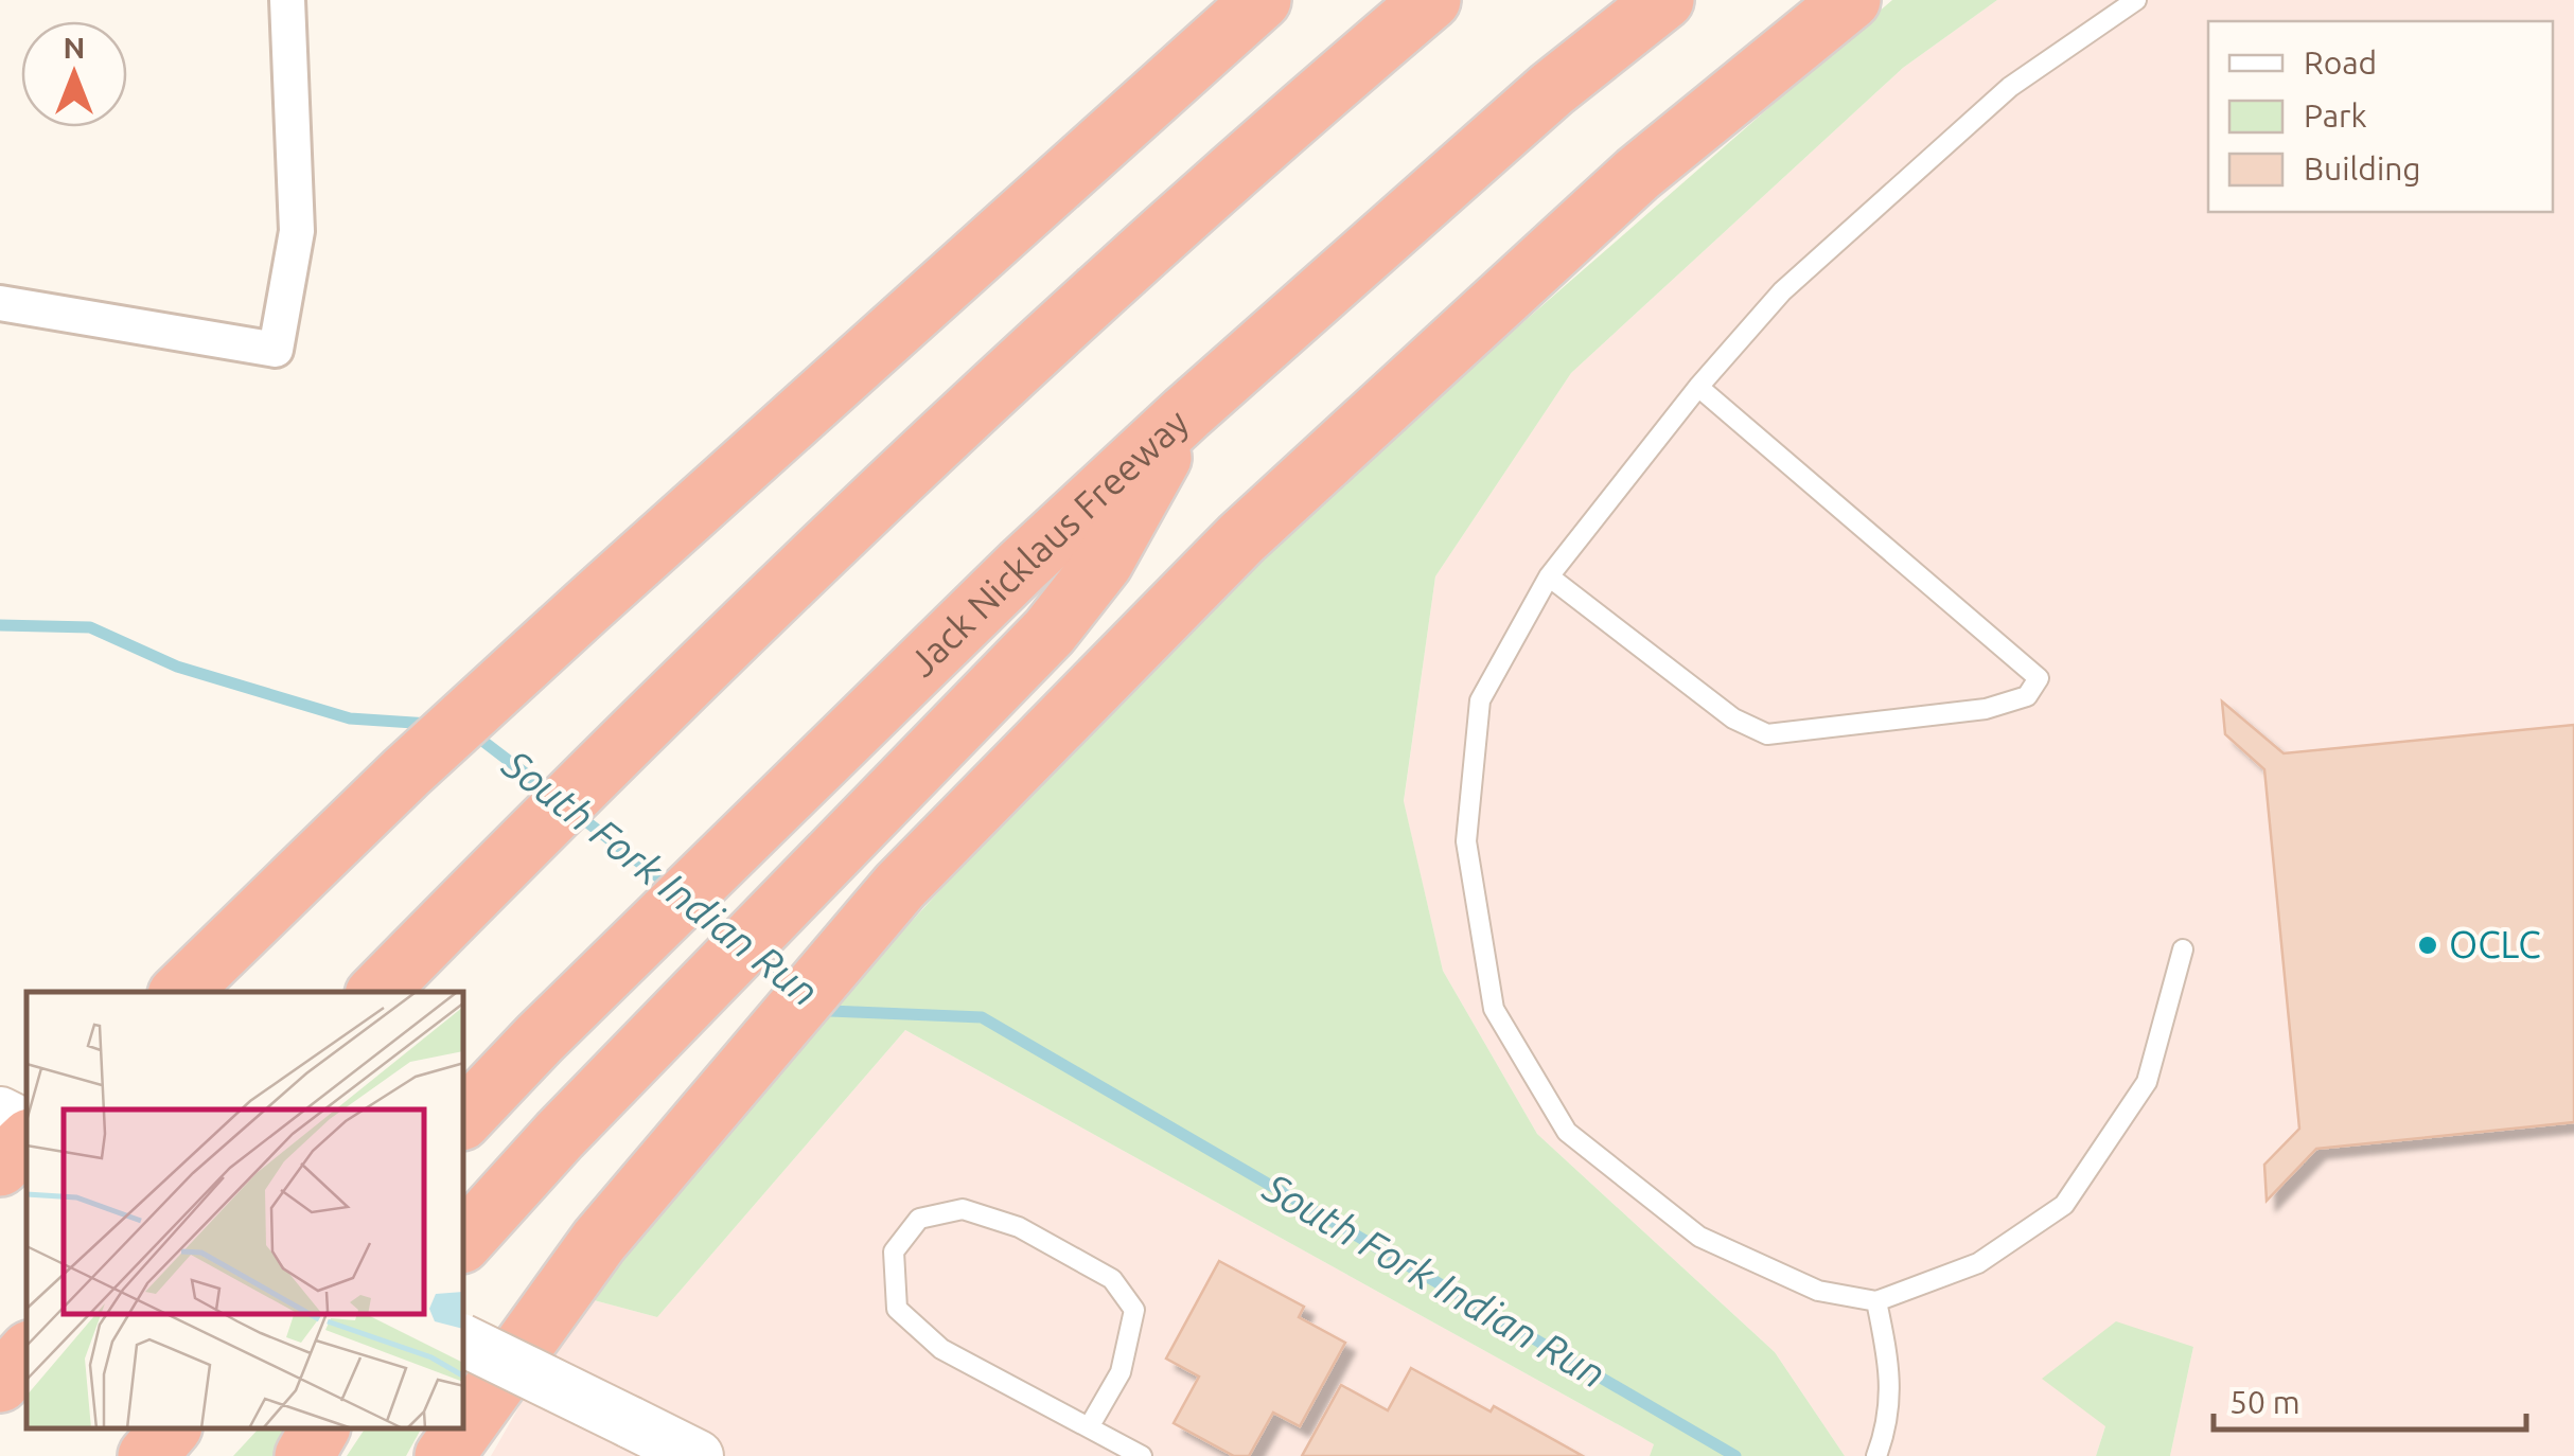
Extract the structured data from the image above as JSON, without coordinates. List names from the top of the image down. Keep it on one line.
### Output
{"streets":{"highway":["Jack Nicklaus Freeway"]},"water":["South Fork Indian Run"],"places":["OCLC"],"legend":["Road","Park","Building"],"scale_bar":"50 m","north":"top"}
